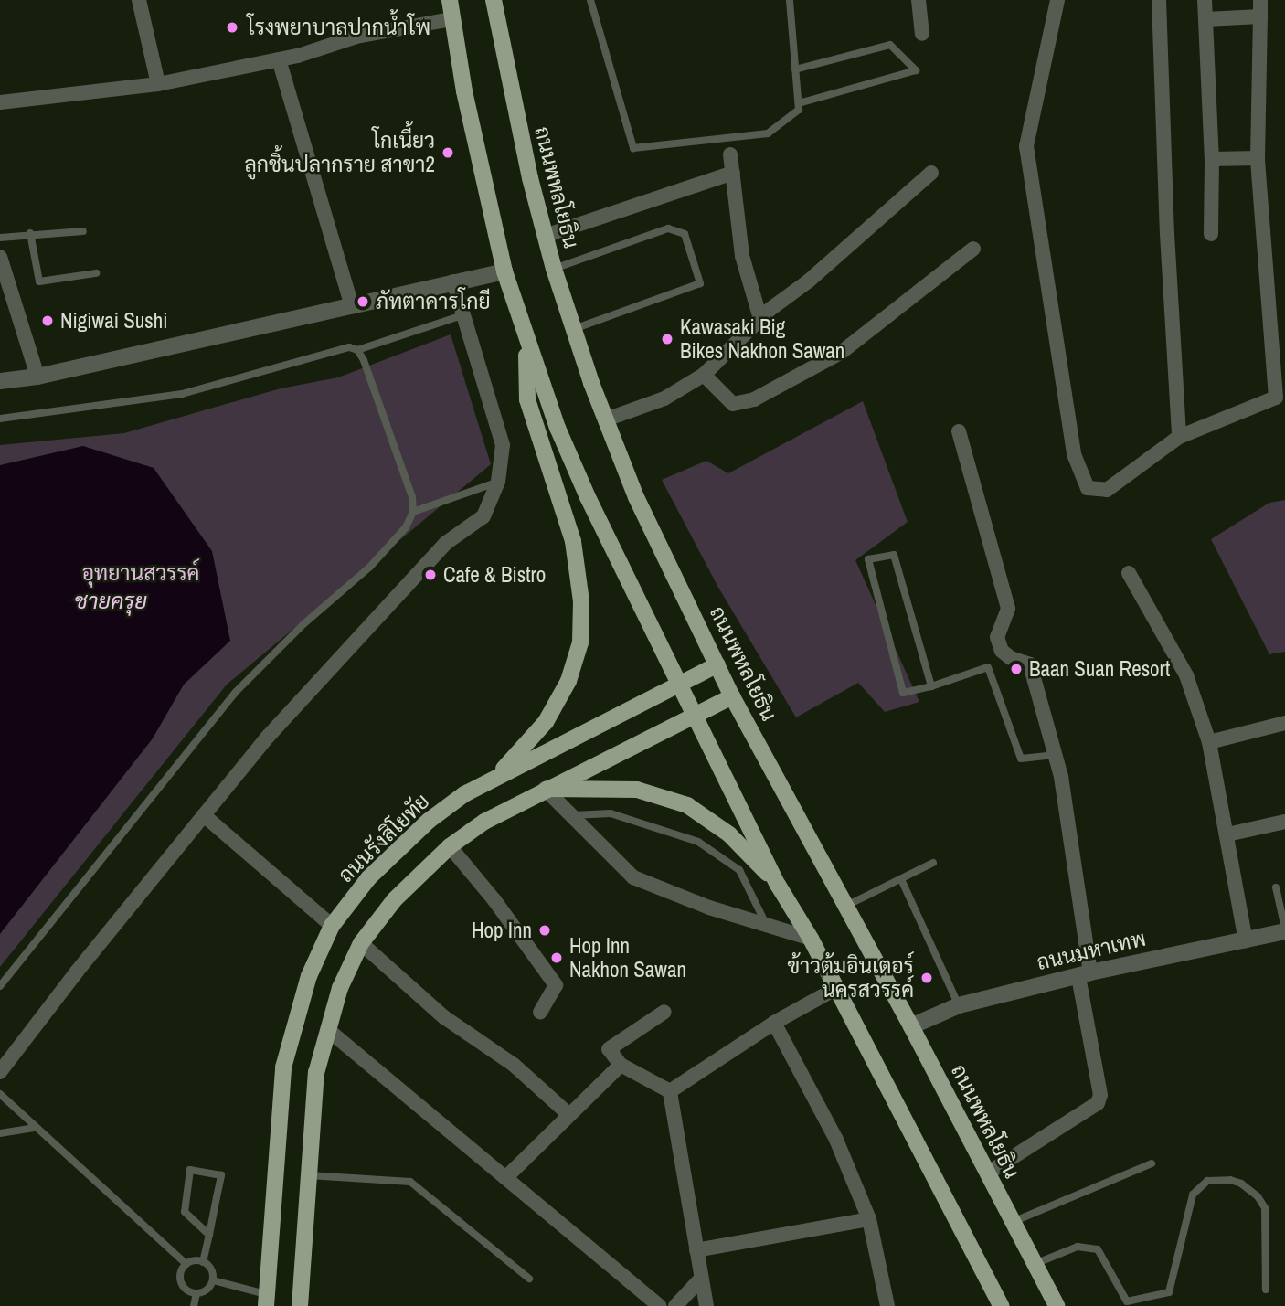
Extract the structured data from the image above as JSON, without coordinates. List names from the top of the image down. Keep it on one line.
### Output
{"streets":{"main road":["ถนนพหลโยธิน","ถนนรังสิโยทัย"],"street":["ถนนมหาเทพ"]},"crossings":[["ถนนพหลโยธิน","ถนนรังสิโยทัย"],["ถนนพหลโยธิน","ถนนมหาเทพ"]],"water":["ชายครุย"],"parks":["อุทยานสวรรค์"],"places":["โรงพยาบาลปากน้ำโพ","โกเนี้ยว ลูกชิ้นปลากราย สาขา2","ภัทตาคารโกยี","Nigiwai Sushi","Kawasaki Big Bikes Nakhon Sawan","Cafe & Bistro","Baan Suan Resort","Hop Inn","Hop Inn Nakhon Sawan","ข้าวต้มอินเตอร์ นครสวรรค์"]}
